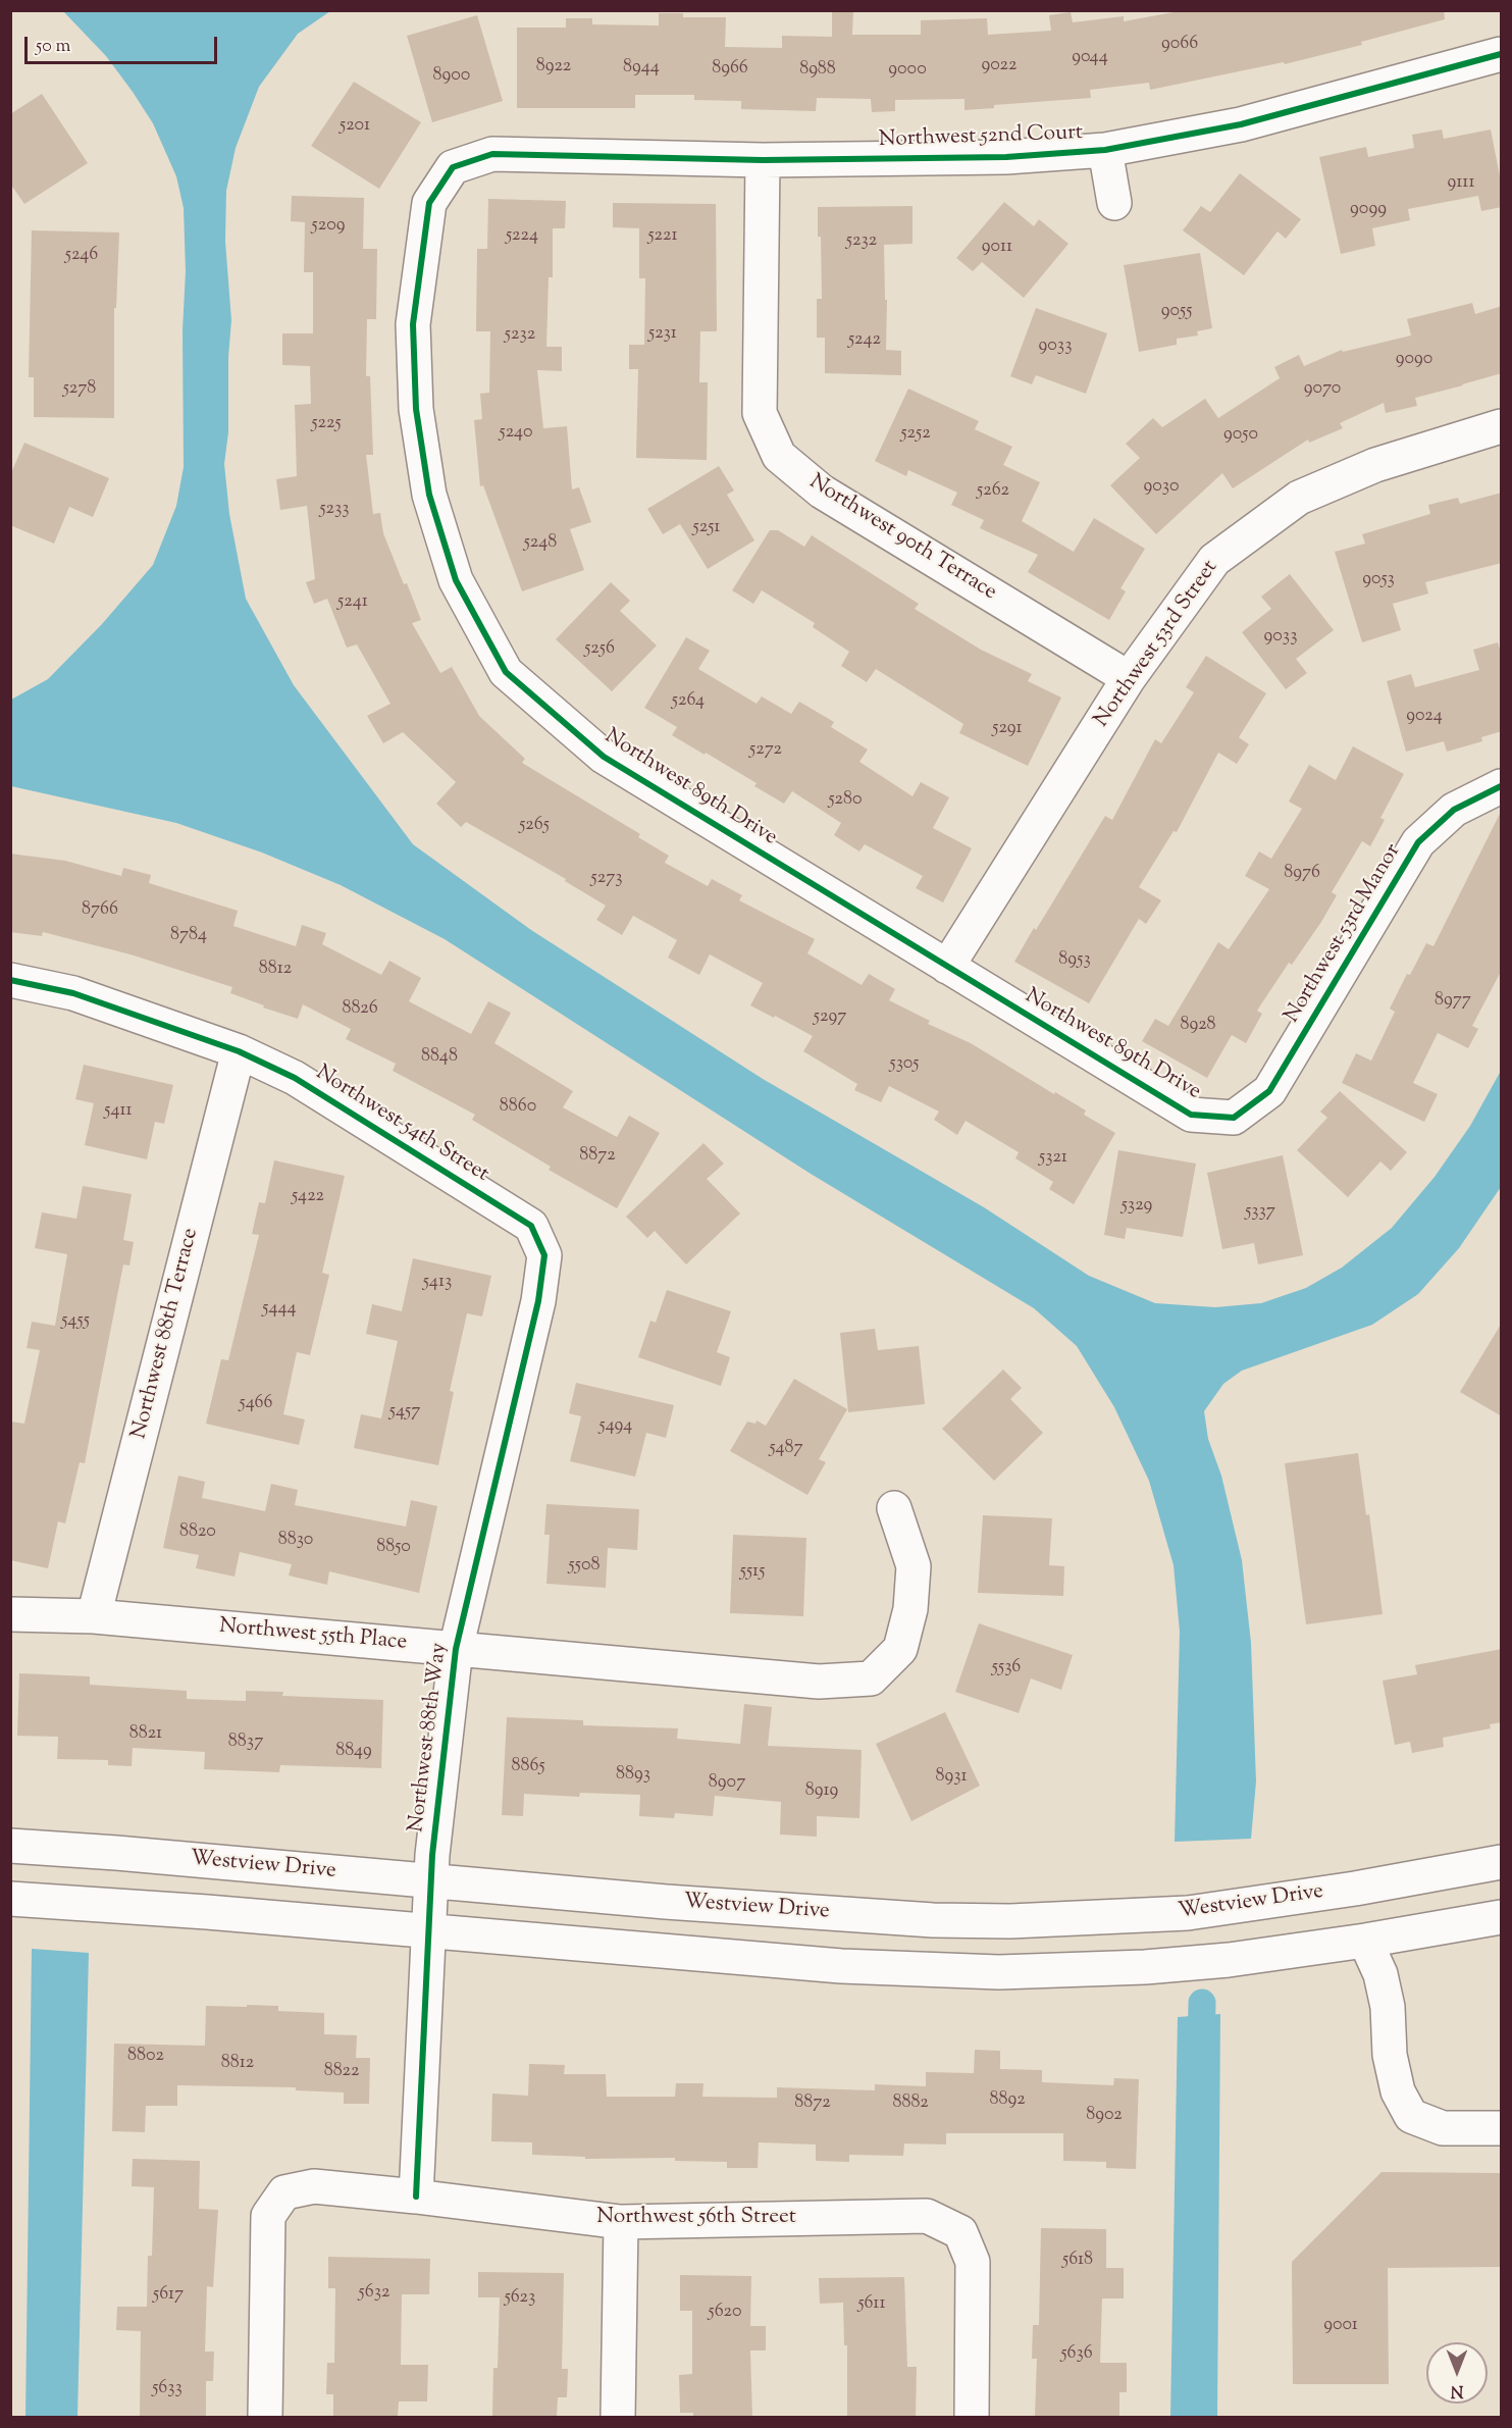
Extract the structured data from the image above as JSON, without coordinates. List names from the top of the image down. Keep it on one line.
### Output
{"streets":{"street":["Northwest 52nd Court","Northwest 90th Terrace","Northwest 53rd Street","Northwest 89th Drive","Northwest 53rd Manor","Northwest 54th Street","Northwest 88th Terrace","Northwest 55th Place","Northwest 88th Way","Westview Drive","Northwest 56th Street"]},"crossings":[["Northwest 52nd Court","Northwest 90th Terrace"],["Northwest 52nd Court","Northwest 89th Drive"],["Northwest 90th Terrace","Northwest 53rd Street"],["Northwest 53rd Street","Northwest 89th Drive"],["Northwest 89th Drive","Northwest 53rd Manor"],["Northwest 54th Street","Northwest 88th Terrace"],["Northwest 54th Street","Northwest 88th Way"],["Northwest 88th Terrace","Northwest 55th Place"],["Northwest 55th Place","Northwest 88th Way"],["Northwest 88th Way","Westview Drive"],["Northwest 88th Way","Northwest 56th Street"]],"house_numbers":["9066","9044","9022","8922","8944","8966","8988","9000","8900","5201","9111","9099","5209","5224","5221","5232","9011","5246","9055","5231","5232","5242","9033","9090","5278","9070","5225","5240","5252","9050","9030","5262","5233","5251","5248","9053","5241","9033","5256","5264","9024","5291","5272","5280","5265","8976","5273","8766","8784","8953","8812","8977","8826","5297","8928","8848","5305","8860","5411","8872","5321","5422","5329","5337","5413","5444","5455","5466","5457","5494","5487","8820","8830","8850","5508","5515","5536","8821","8837","8849","8865","8893","8931","8907","8919","8802","8812","8822","8892","8872","8882","8902","5618","5632","5617","5623","5611","5620","9001","5636","5633"],"scale_bar":"50 m","north":"bottom"}
